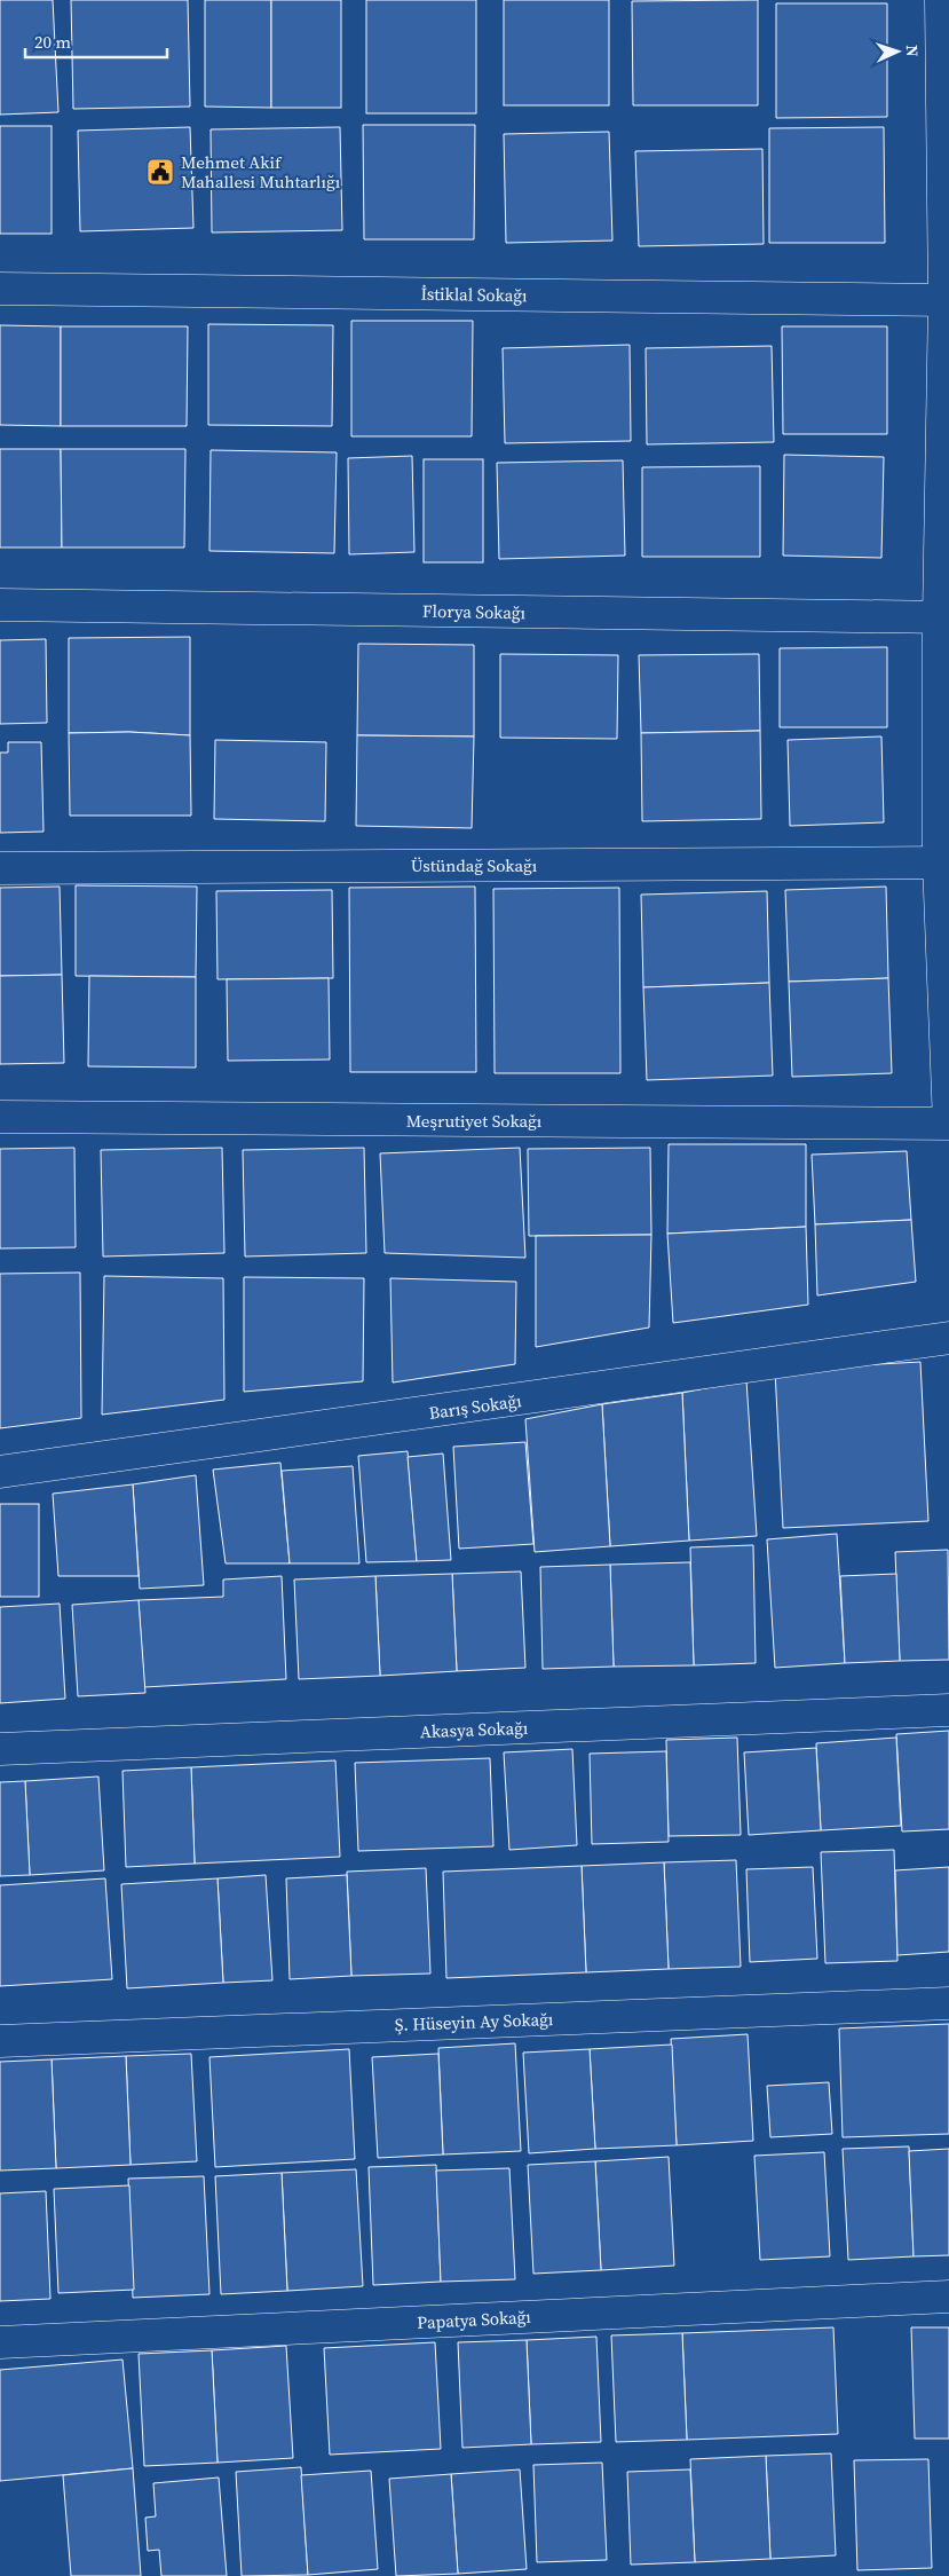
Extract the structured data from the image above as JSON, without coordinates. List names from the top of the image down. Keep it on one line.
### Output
{"streets":{"street":["İstiklal Sokağı","Florya Sokağı","Üstündağ Sokağı","Meşrutiyet Sokağı","Barış Sokağı","Akasya Sokağı","Ş. Hüseyin Ay Sokağı","Papatya Sokağı"]},"places":{"public building":["Mehmet Akif Mahallesi Muhtarlığı"]},"scale_bar":"20 m","north":"right"}
